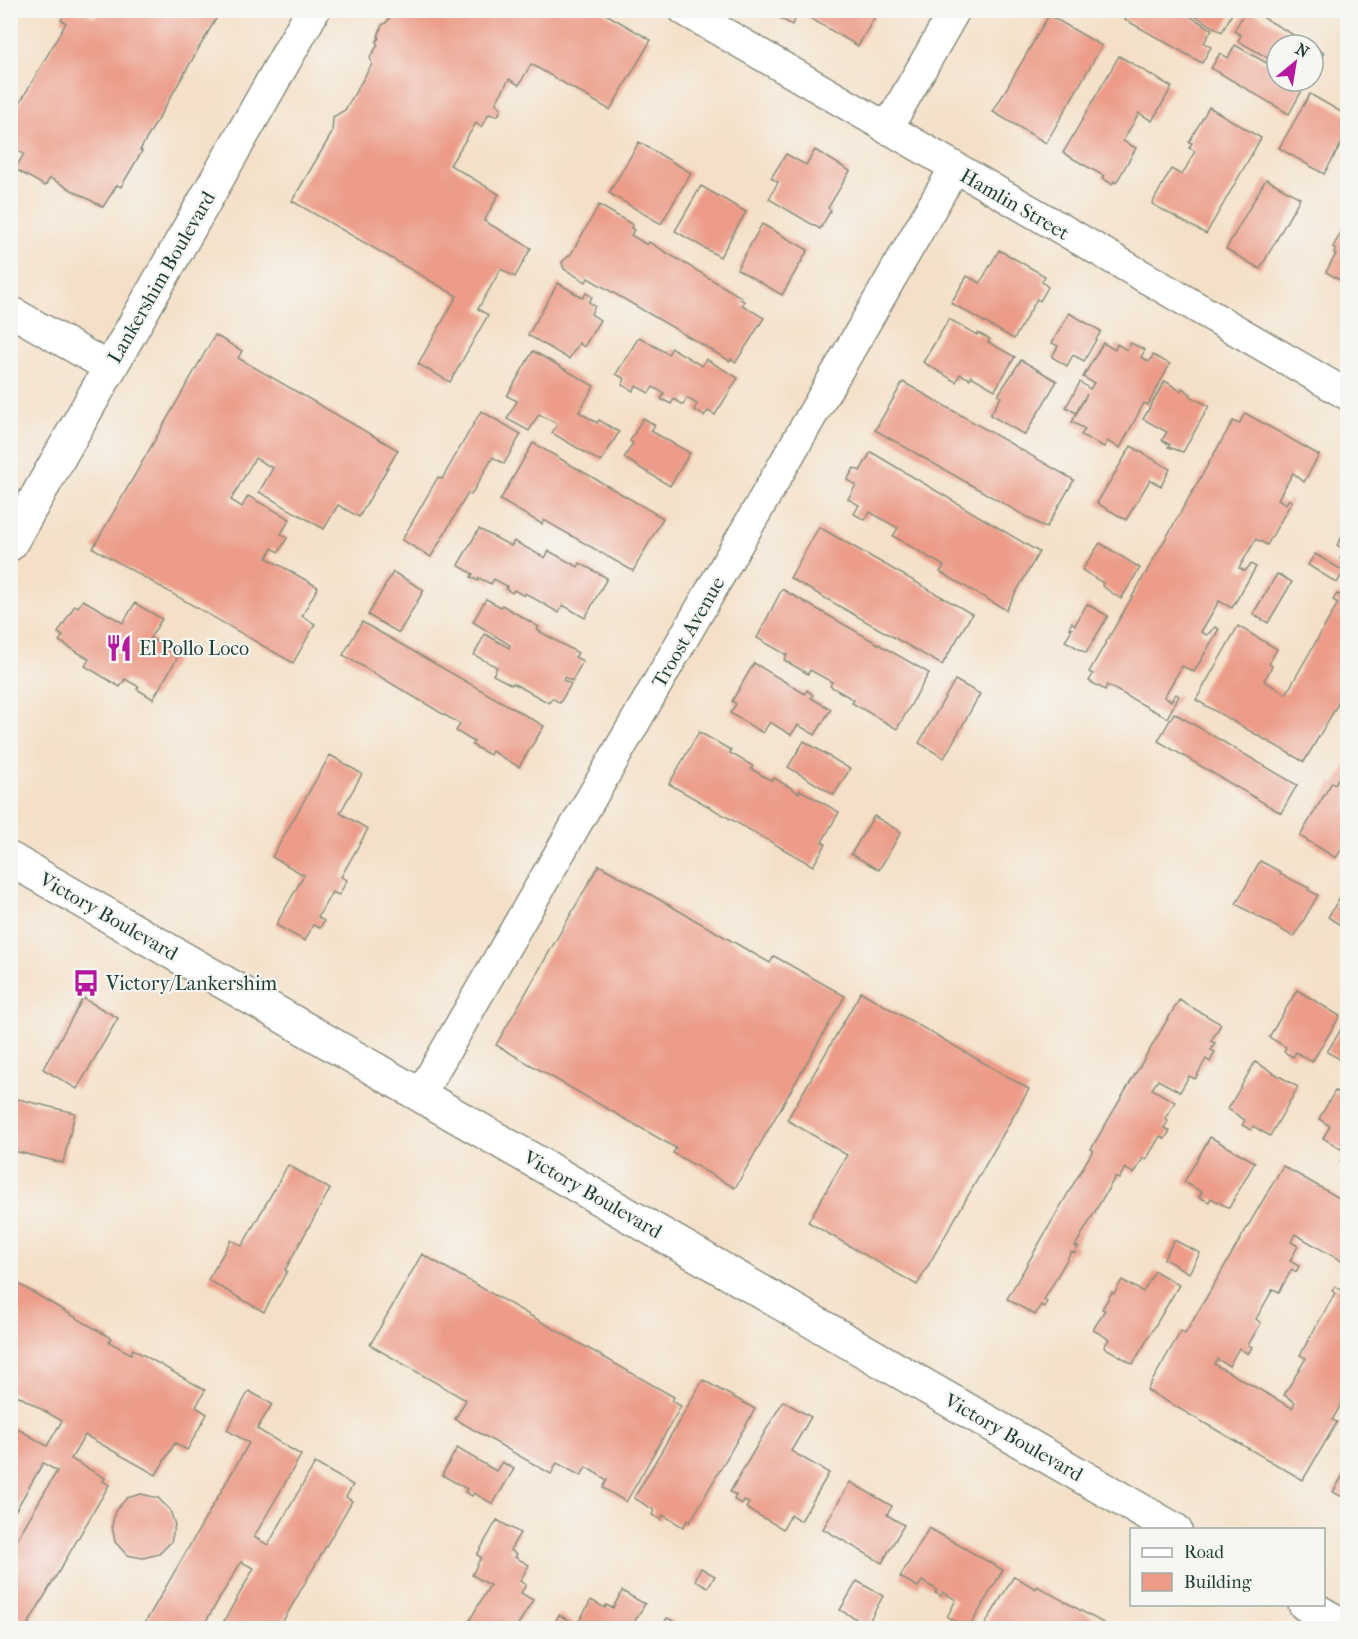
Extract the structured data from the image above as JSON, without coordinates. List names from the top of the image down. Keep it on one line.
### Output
{"streets":{"main road":["Lankershim Boulevard","Victory Boulevard"],"street":["Hamlin Street","Troost Avenue"]},"crossings":[["Hamlin Street","Troost Avenue"],["Troost Avenue","Victory Boulevard"]],"places":{"restaurant":["El Pollo Loco"],"bus stop":["Victory/Lankershim"]},"legend":["Road","Building"],"north":"top right"}
